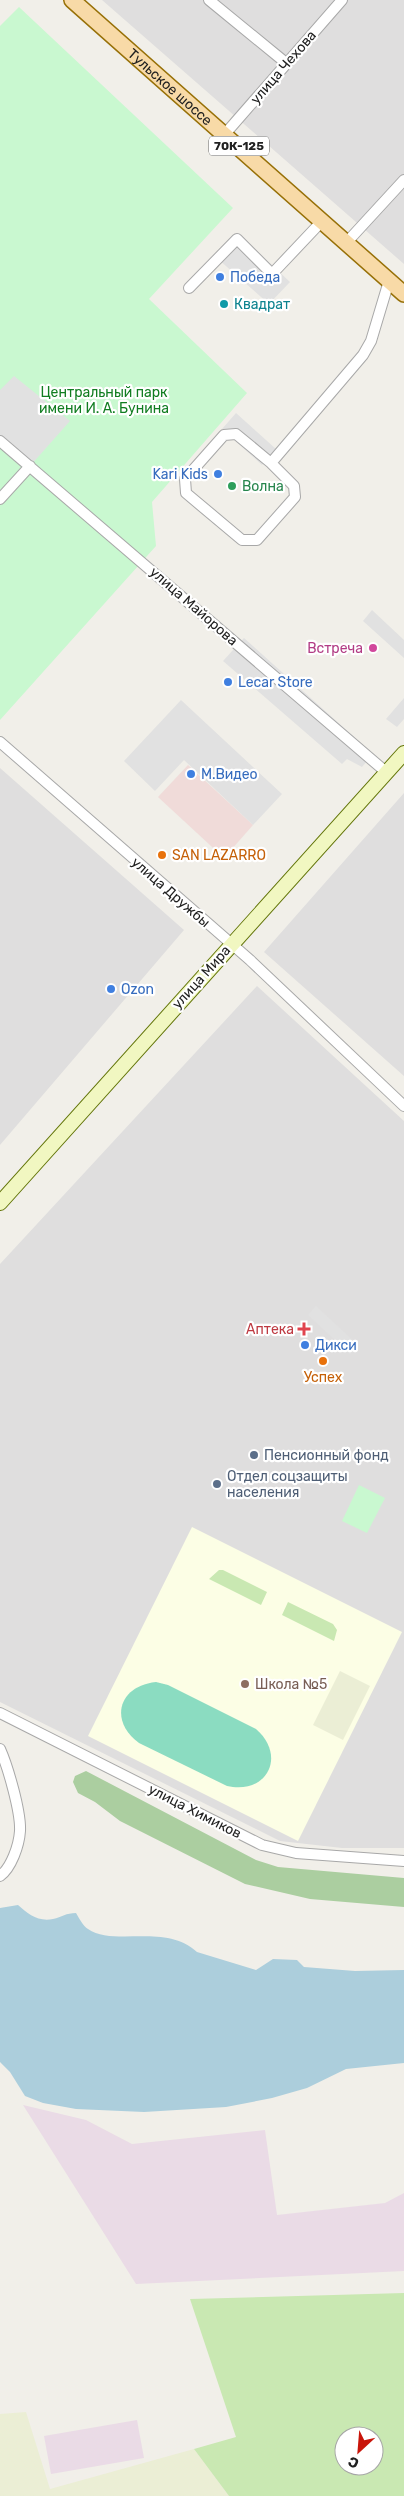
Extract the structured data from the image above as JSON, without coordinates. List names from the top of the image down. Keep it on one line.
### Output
{"streets":{"main road":["Тульское шоссе","70К-125"],"street":["улица Чехова","улица Майорова","улица Дружбы","улица Мира","улица Химиков"]},"crossings":[["улица Чехова","Тульское шоссе"],["улица Майорова","улица Мира"],["улица Дружбы","улица Мира"]],"parks":["Центральный парк имени И. А. Бунина"],"places":{"other":["Победа","Квадрат","Kari Kids","Волна","Встреча","Lecar Store","М.Видео","SAN LAZARRO","Ozon","Дикси","Успех","Пенсионный фонд","Отдел соцзащиты населения","Школа №5"],"health":["Аптека"]},"north":"bottom left"}
